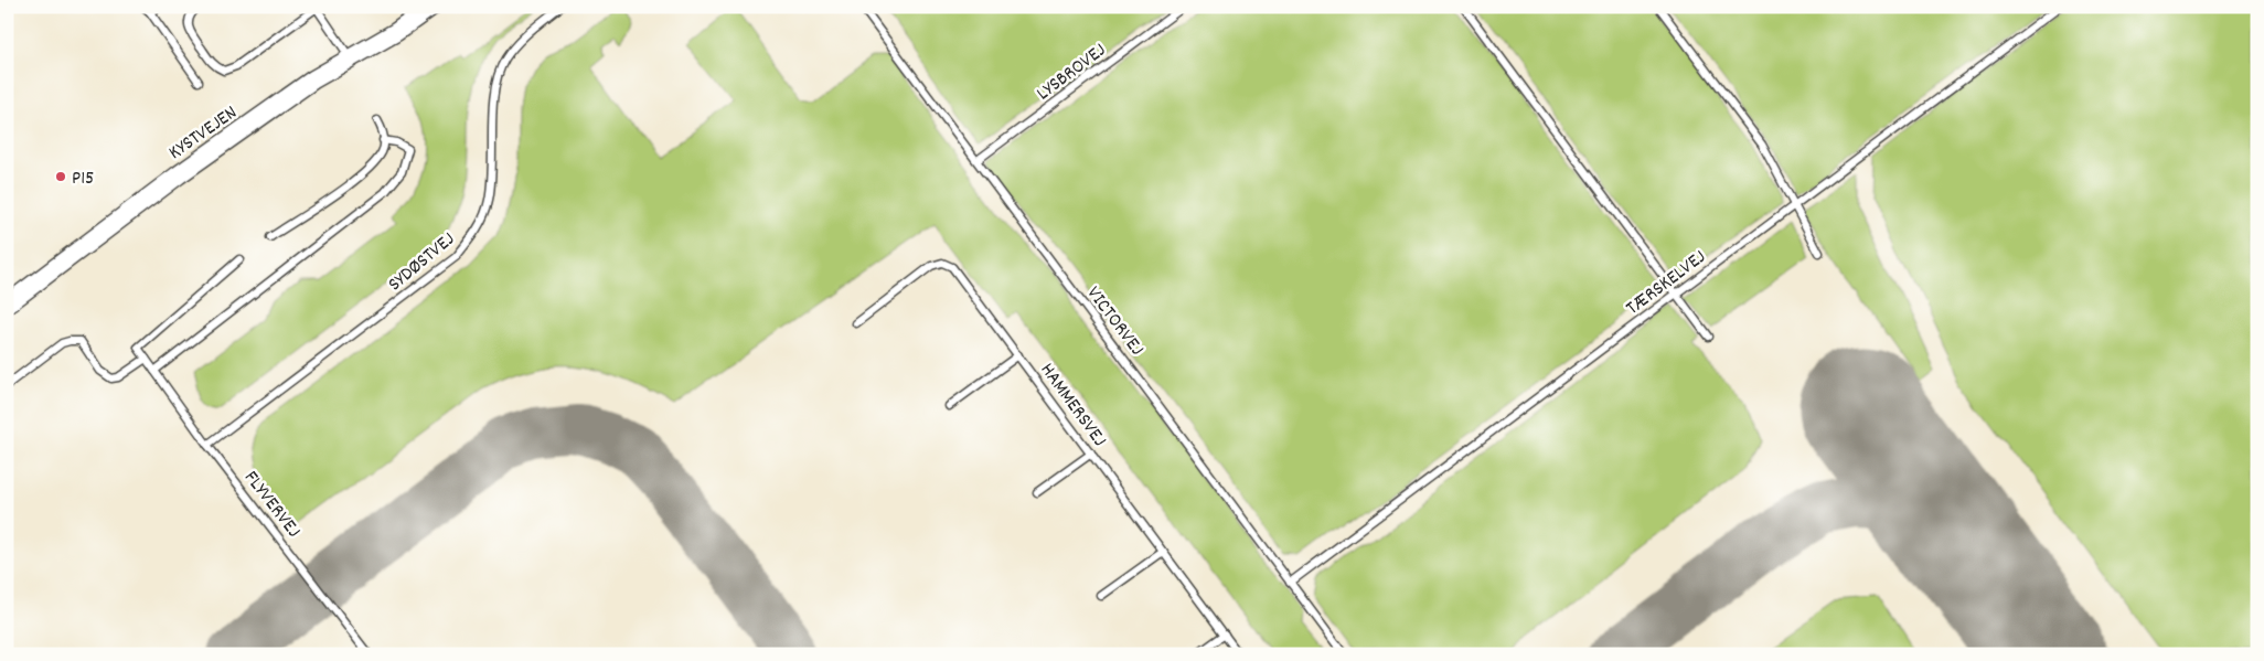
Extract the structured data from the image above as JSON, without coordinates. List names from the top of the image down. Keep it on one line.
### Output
{"streets":{"street":["KYSTVEJEN"],"lane":["LYSBROVEJ","SYDØSTVEJ","TÆRSKELVEJ","VICTORVEJ","HAMMERSVEJ","FLYVERVEJ"]},"crossings":[["LYSBROVEJ","VICTORVEJ"],["SYDØSTVEJ","FLYVERVEJ"],["TÆRSKELVEJ","VICTORVEJ"]],"places":["P15"]}
